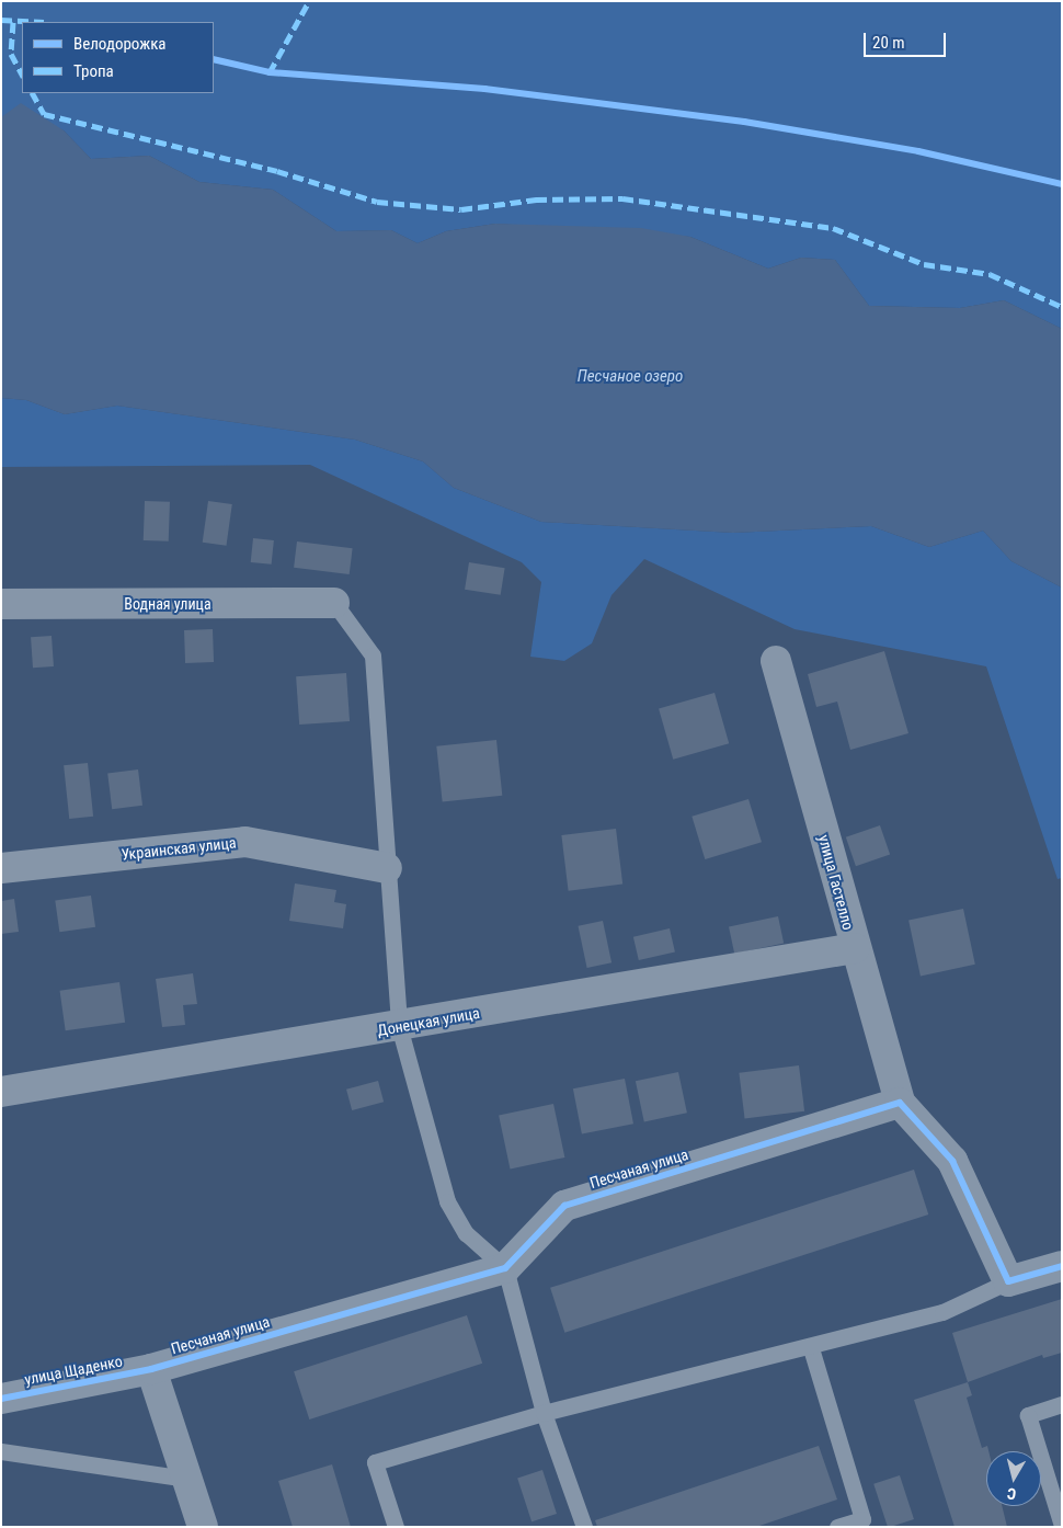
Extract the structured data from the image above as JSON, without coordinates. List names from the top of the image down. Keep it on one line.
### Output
{"streets":{"street":["Водная улица","Украинская улица","улица Гастелло","Донецкая улица","Песчаная улица","улица Щаденко"]},"crossings":[["улица Гастелло","Донецкая улица"],["улица Гастелло","Песчаная улица"],["Песчаная улица","улица Щаденко"]],"water":["Песчаное озеро"],"legend":["Велодорожка","Тропа"],"scale_bar":"20 m","north":"bottom"}
